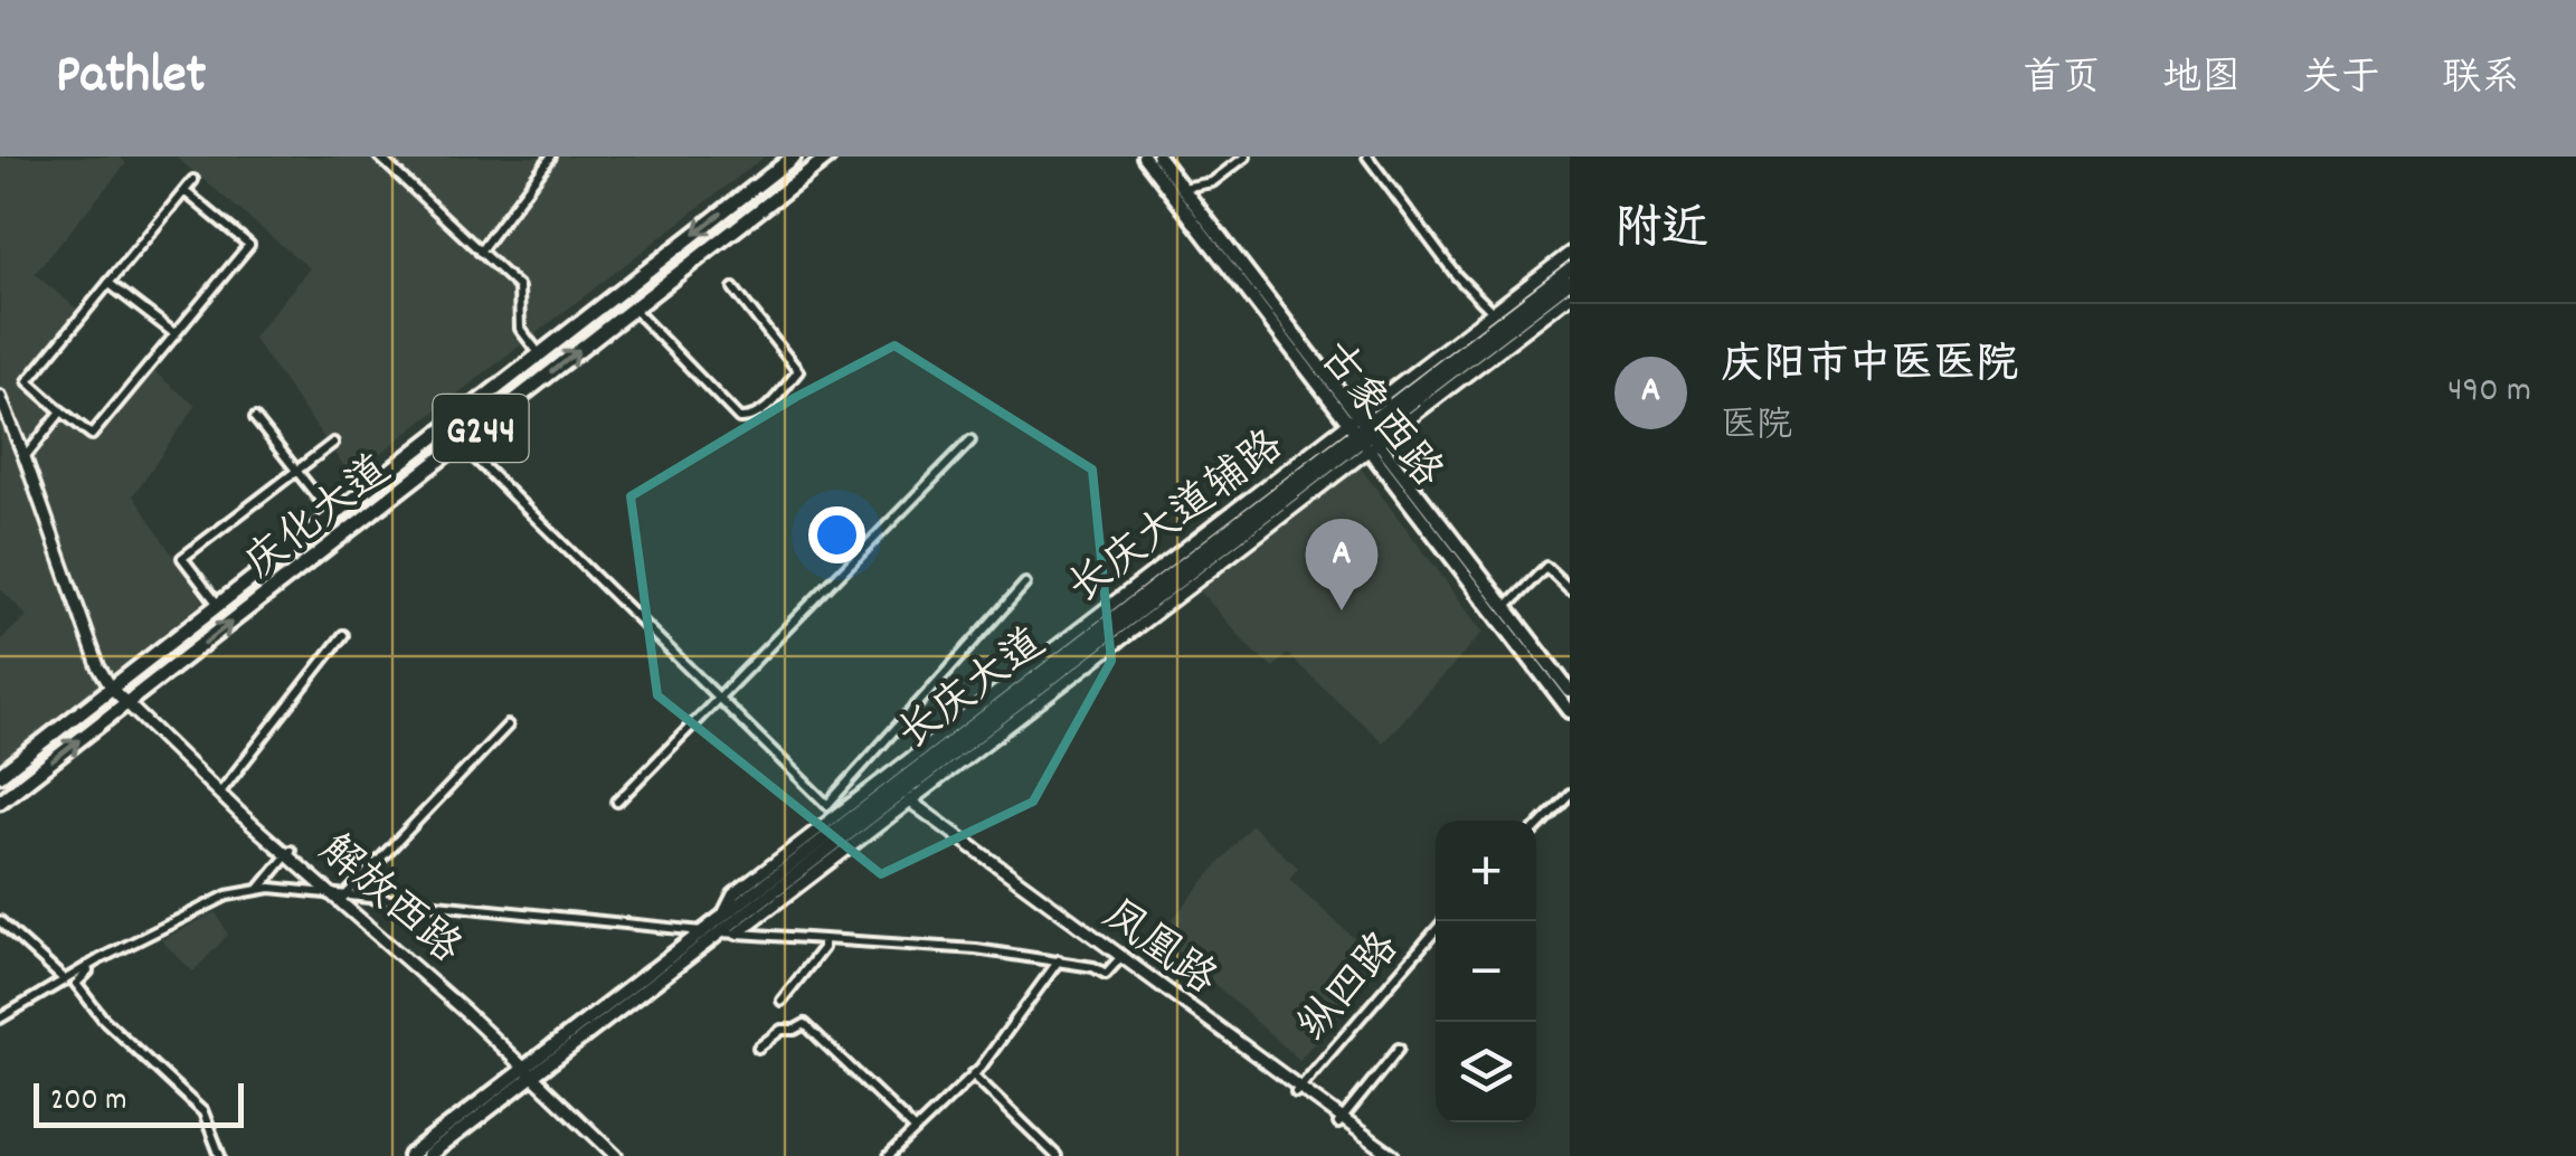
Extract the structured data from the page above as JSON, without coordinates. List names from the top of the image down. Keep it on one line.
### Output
{"streets":{"highway":["G244","庆化大道"],"main road":["古象西路","长庆大道"],"street":["长庆大道辅路","解放西路","凤凰路","纵四路"]},"crossings":[["古象西路","长庆大道辅路"],["古象西路","长庆大道"],["庆化大道","解放西路"],["长庆大道辅路","长庆大道"],["长庆大道","解放西路"],["长庆大道","凤凰路"],["凤凰路","纵四路"]],"scale_bar":"200 m","page":{"header":"Pathlet","nav":["首页","地图","关于","联系"],"heading":"附近","list":[{"mark":"A","name":"庆阳市中医医院","note":"医院","value":"490 m"}],"pins":"A","map_buttons":["+","−"],"scale":"200 m"}}
